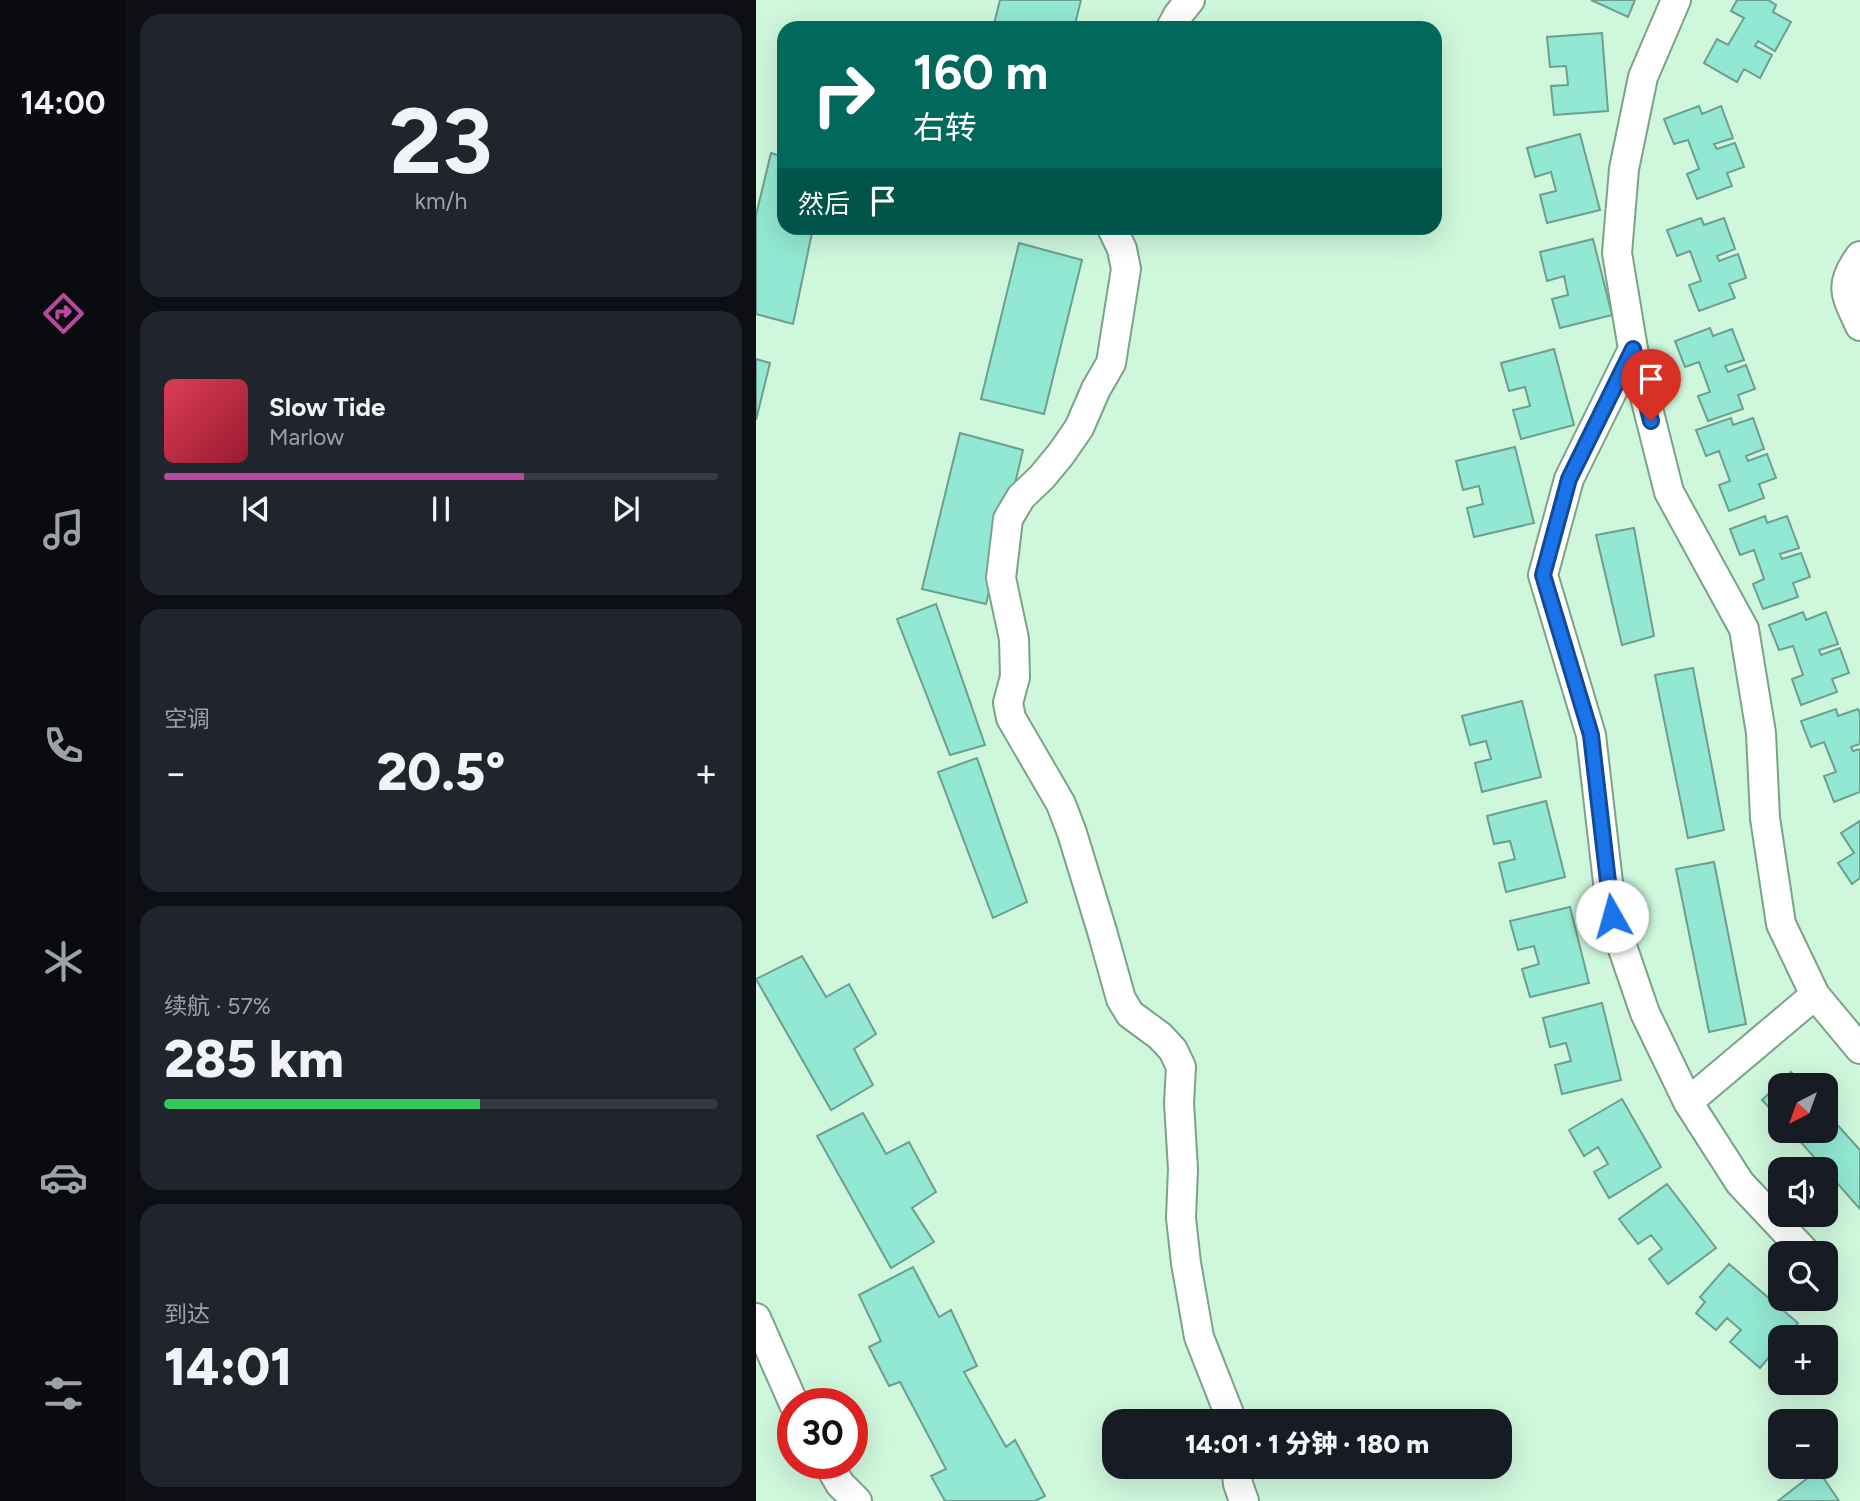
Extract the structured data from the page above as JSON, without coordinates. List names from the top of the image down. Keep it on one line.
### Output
{"north":"bottom left","page":{"tabs":"14:00","tile":[["23","km/h"],"空调",["续航 · 57%","285 km"],["到达","14:01"]],"turn":["160 m","右转"],"then":"然后","song":["Slow Tide","Marlow"],"heat":["−","20.5°","+"],"map_buttons":["+","−"],"limit":"30","trip":"14:01 · 1 分钟 · 180 m"}}
